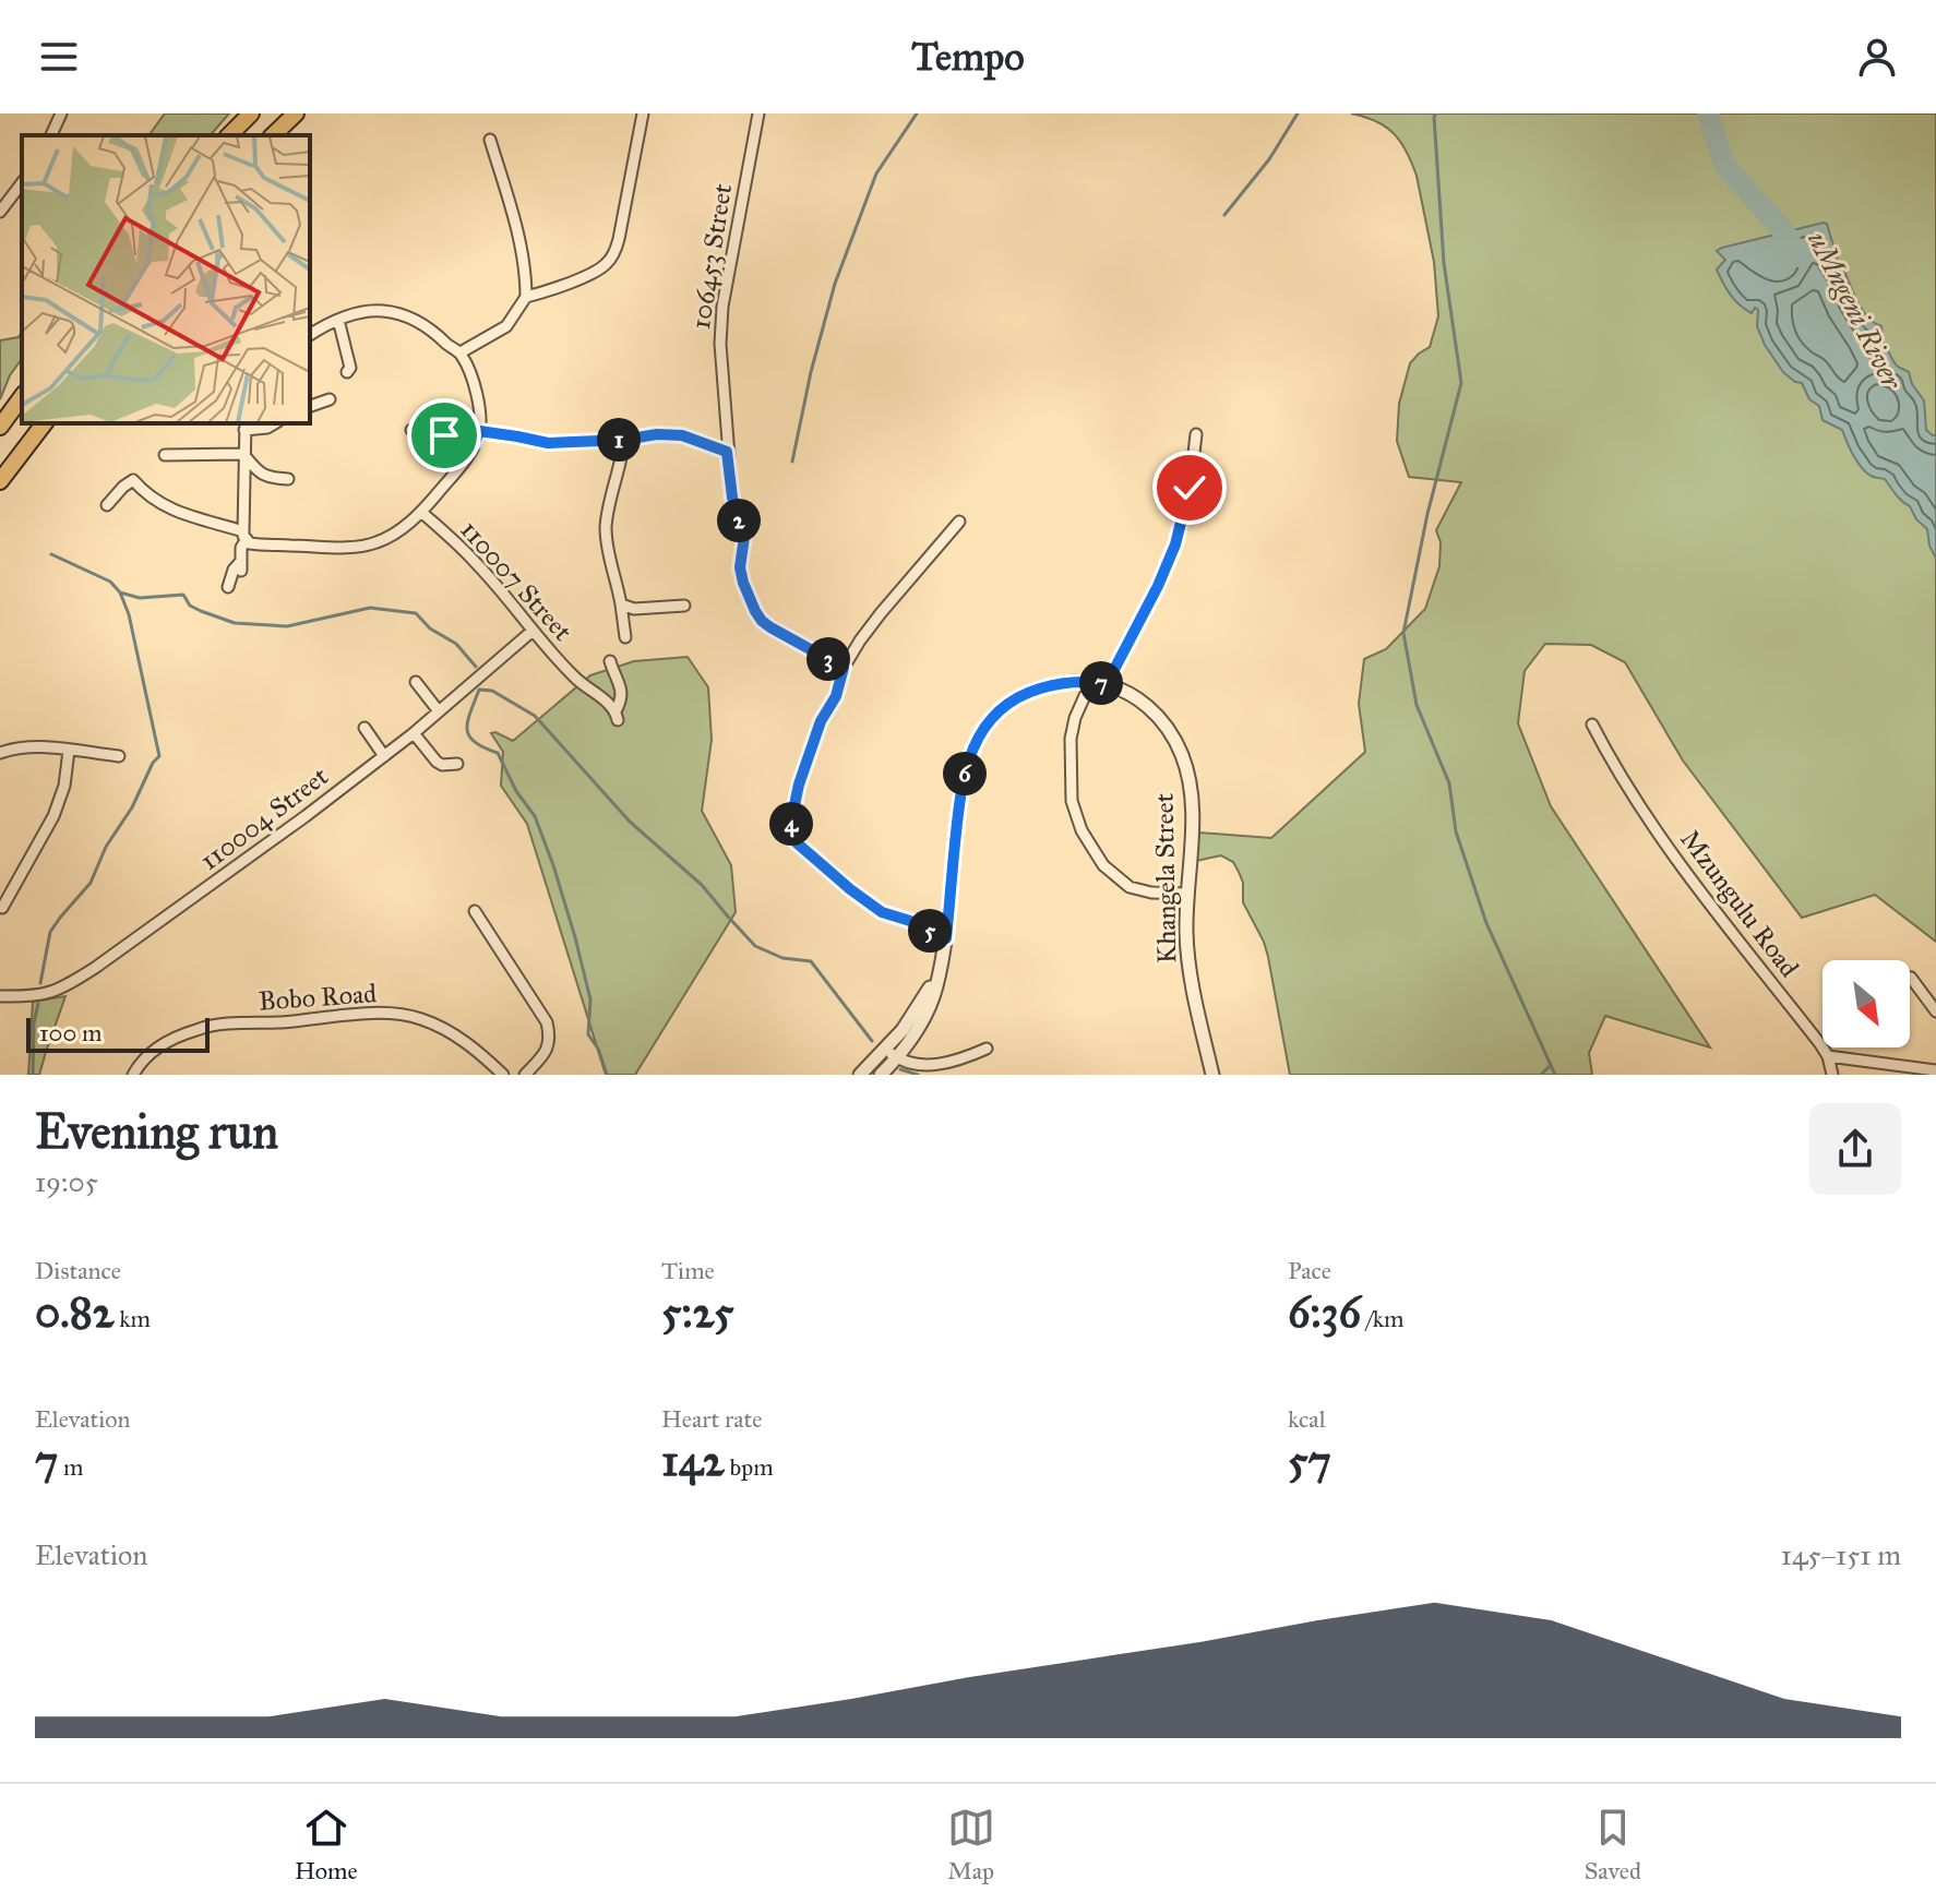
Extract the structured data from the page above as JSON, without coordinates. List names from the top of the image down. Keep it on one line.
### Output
{"streets":{"street":["106453 Street","110007 Street","110004 Street","Khangela Street","Mzungulu Road","Bobo Road"]},"crossings":[["110007 Street","110004 Street"]],"water":["uMngeni River"],"scale_bar":"100 m","north":"bottom right","page":{"header":"Tempo","pins":["1","2","3","7","6","4","5"],"scale":"100 m","heading":["Evening run","19:05"],"stats":[["Distance","0.82 km"],["Time","5:25"],["Pace","6:36 /km"],["Elevation","7 m"],["Heart rate","142 bpm"],["kcal","57"]],"chart":["Elevation","145–151 m"],"tabs":["Home","Map","Saved"]}}
